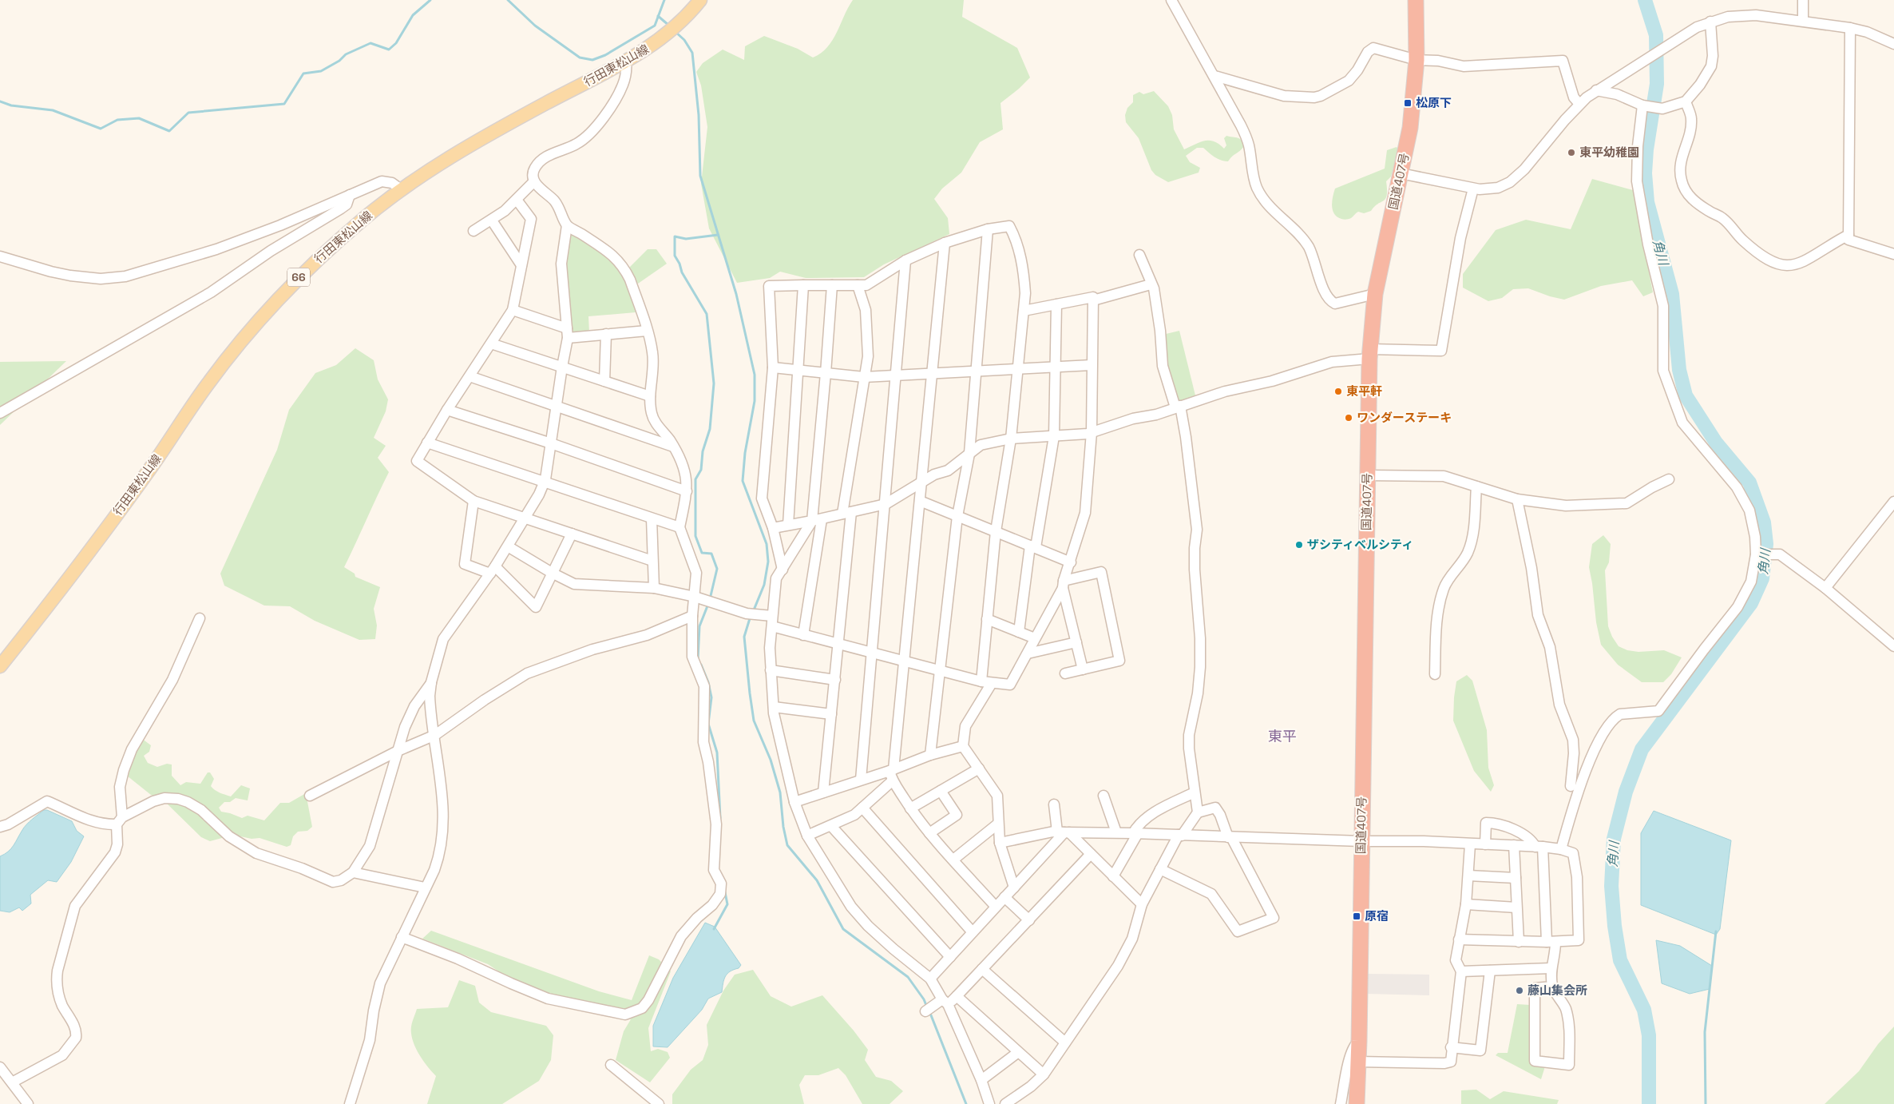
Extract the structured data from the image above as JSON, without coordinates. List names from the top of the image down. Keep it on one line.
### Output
{"streets":{"highway":["国道407号"],"main road":["行田東松山線","66"]},"districts":["東平"],"water":["角川"],"places":{"transit":["松原下","原宿"],"other":["東平幼稚園","東平軒","ワンダーステーキ","ザシティベルシティ","藤山集会所"]}}
